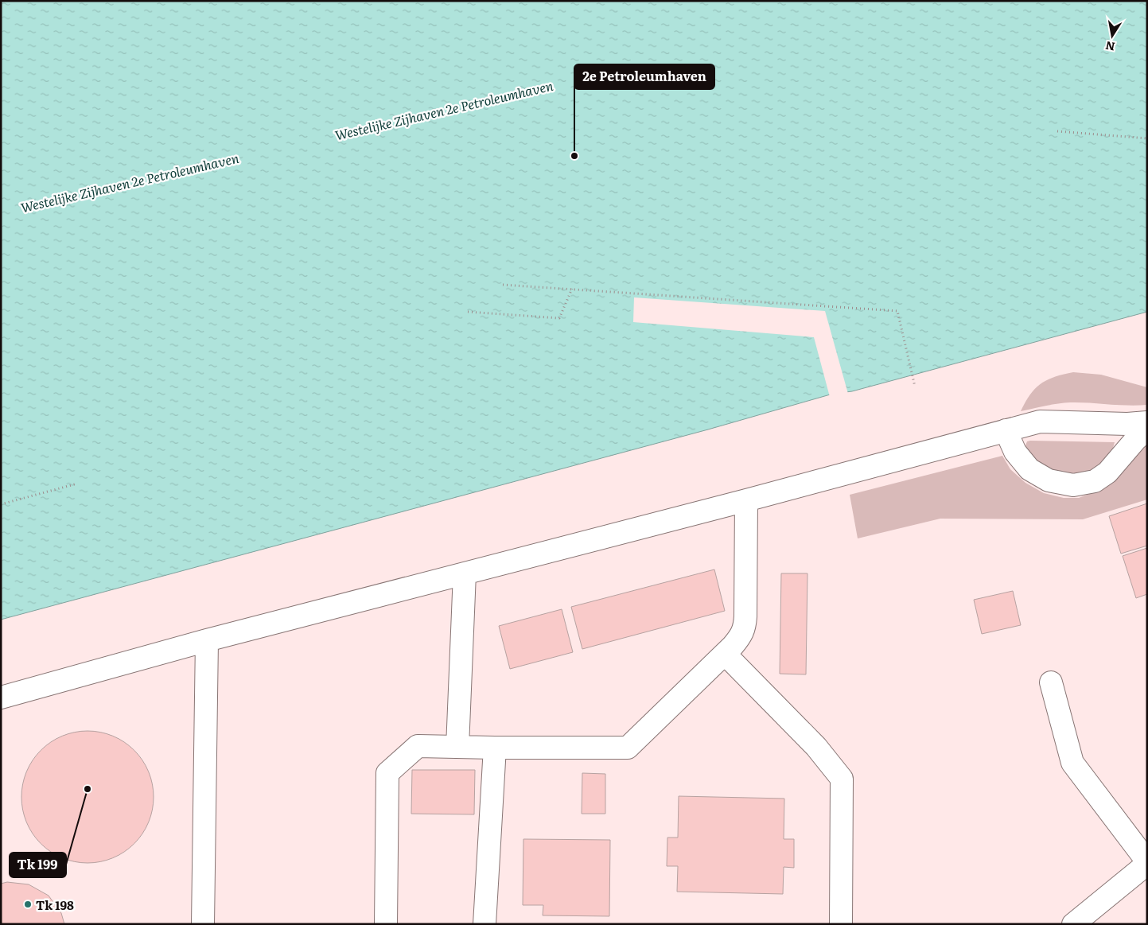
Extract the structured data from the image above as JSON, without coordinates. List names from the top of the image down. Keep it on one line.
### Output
{"water":["Westelijke Zijhaven 2e Petroleumhaven"],"places":["2e Petroleumhaven","Tk 199","Tk 198"],"north":"bottom"}
